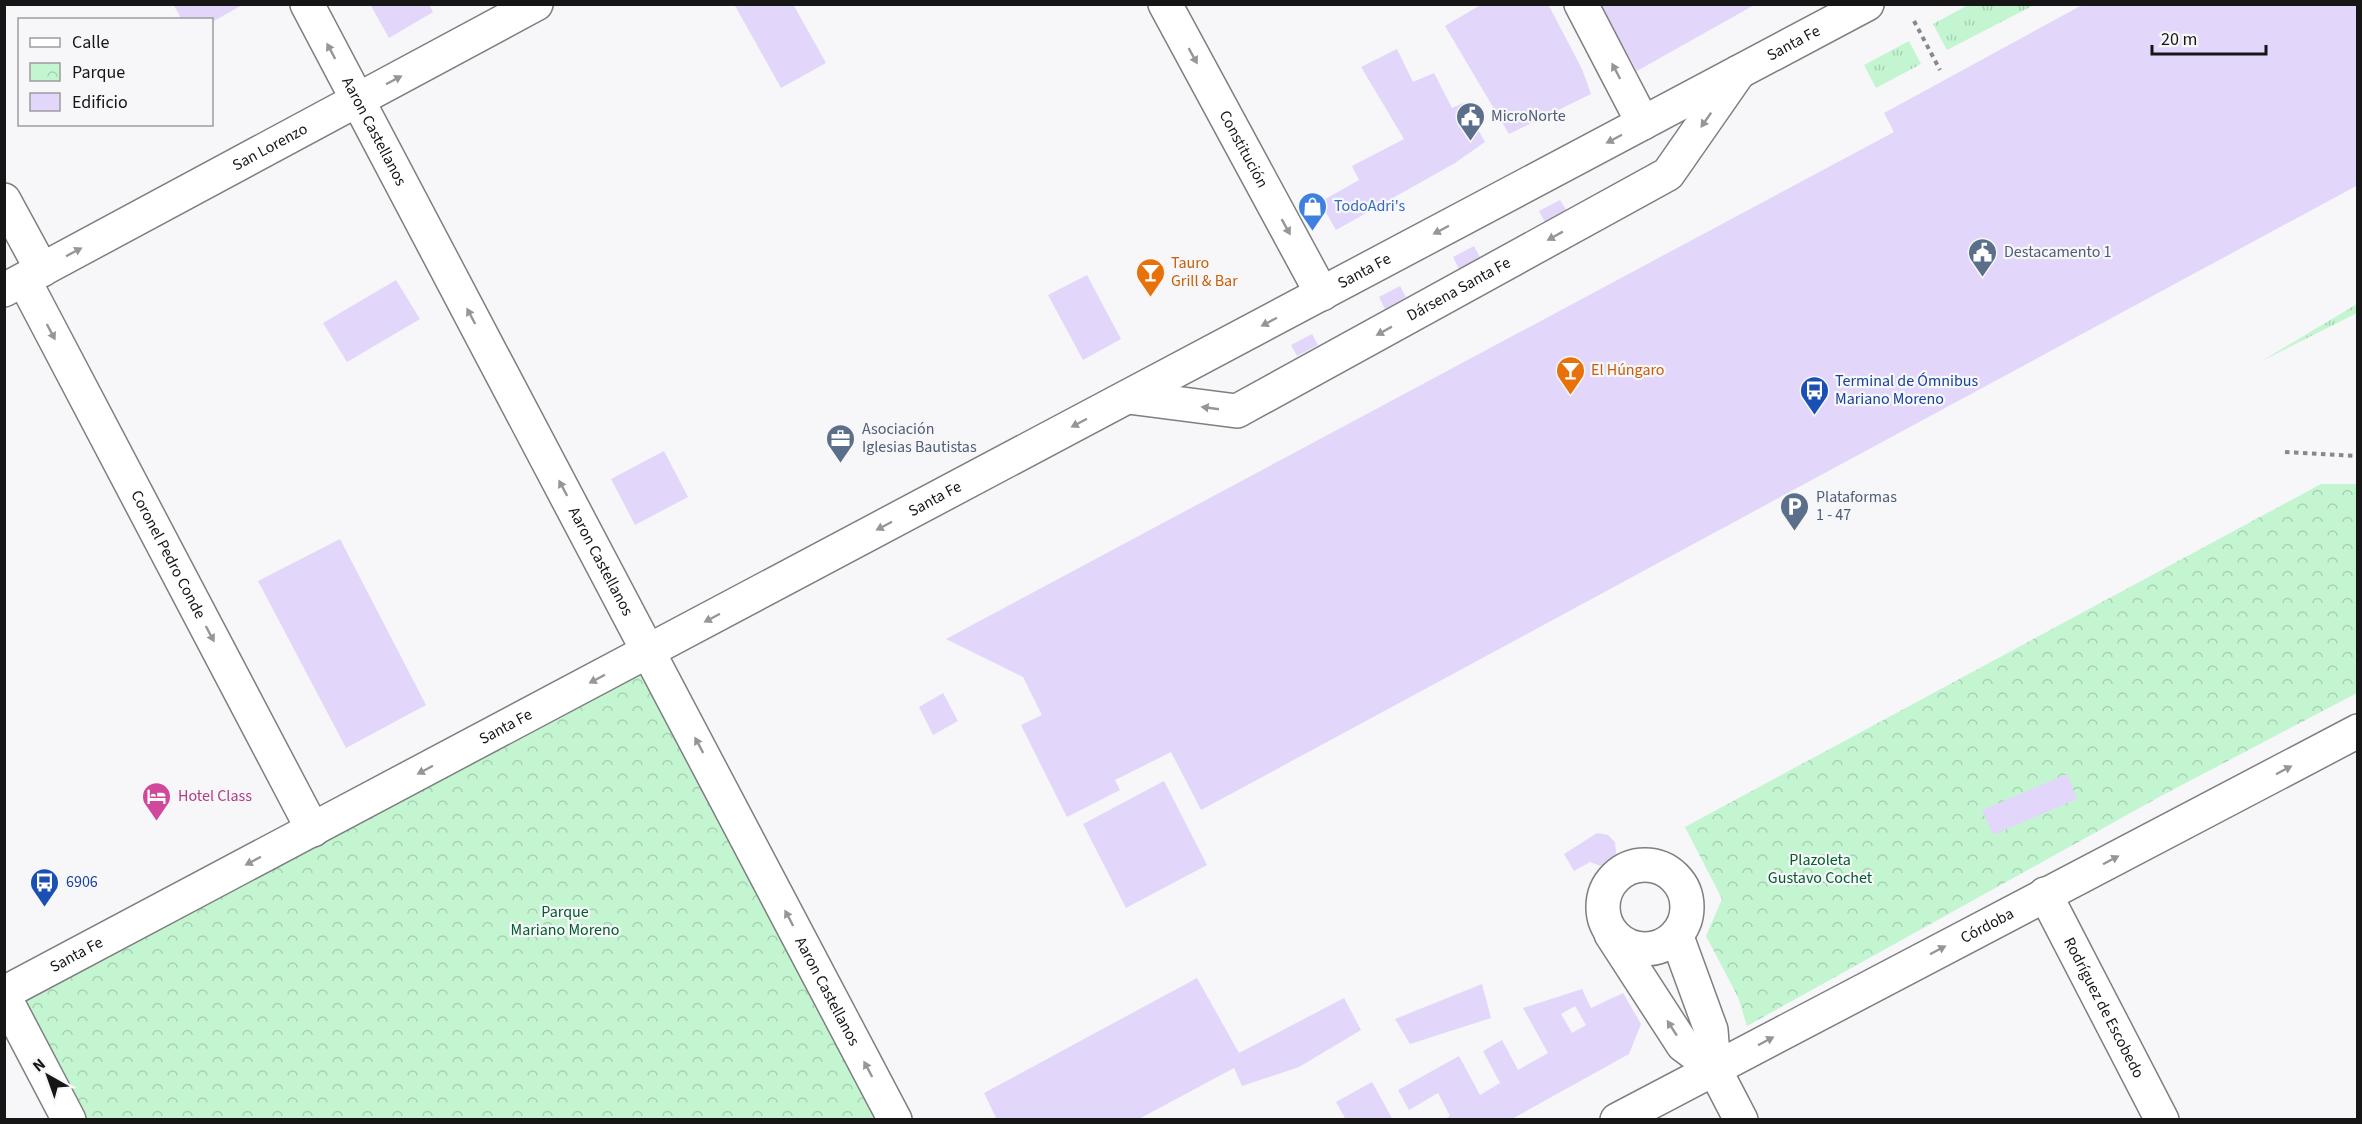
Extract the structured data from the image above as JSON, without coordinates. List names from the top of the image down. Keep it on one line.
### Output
{"streets":{"street":["Santa Fe","Aaron Castellanos","San Lorenzo","Constitución","Dársena Santa Fe","Coronel Pedro Conde","Córdoba","Rodríguez de Escobedo"]},"crossings":[["Santa Fe","Aaron Castellanos"],["Santa Fe","Constitución"],["Santa Fe","Dársena Santa Fe"],["Santa Fe","Coronel Pedro Conde"],["Aaron Castellanos","San Lorenzo"],["San Lorenzo","Coronel Pedro Conde"],["Córdoba","Rodríguez de Escobedo"]],"one_way":["Santa Fe","Aaron Castellanos","San Lorenzo","Constitución","Dársena Santa Fe","Coronel Pedro Conde","Córdoba"],"parks":["Plazoleta Gustavo Cochet","Parque Mariano Moreno"],"places":{"public building":["MicroNorte","Destacamento 1"],"shop":["TodoAdri's"],"bar":["Tauro Grill & Bar","El Húngaro"],"bus stop":["Terminal de Ómnibus Mariano Moreno","6906"],"office":["Asociación Iglesias Bautistas"],"parking":["Plataformas 1 - 47"],"hotel":["Hotel Class"]},"legend":["Calle","Parque","Edificio"],"scale_bar":"20 m","north":"top left"}
